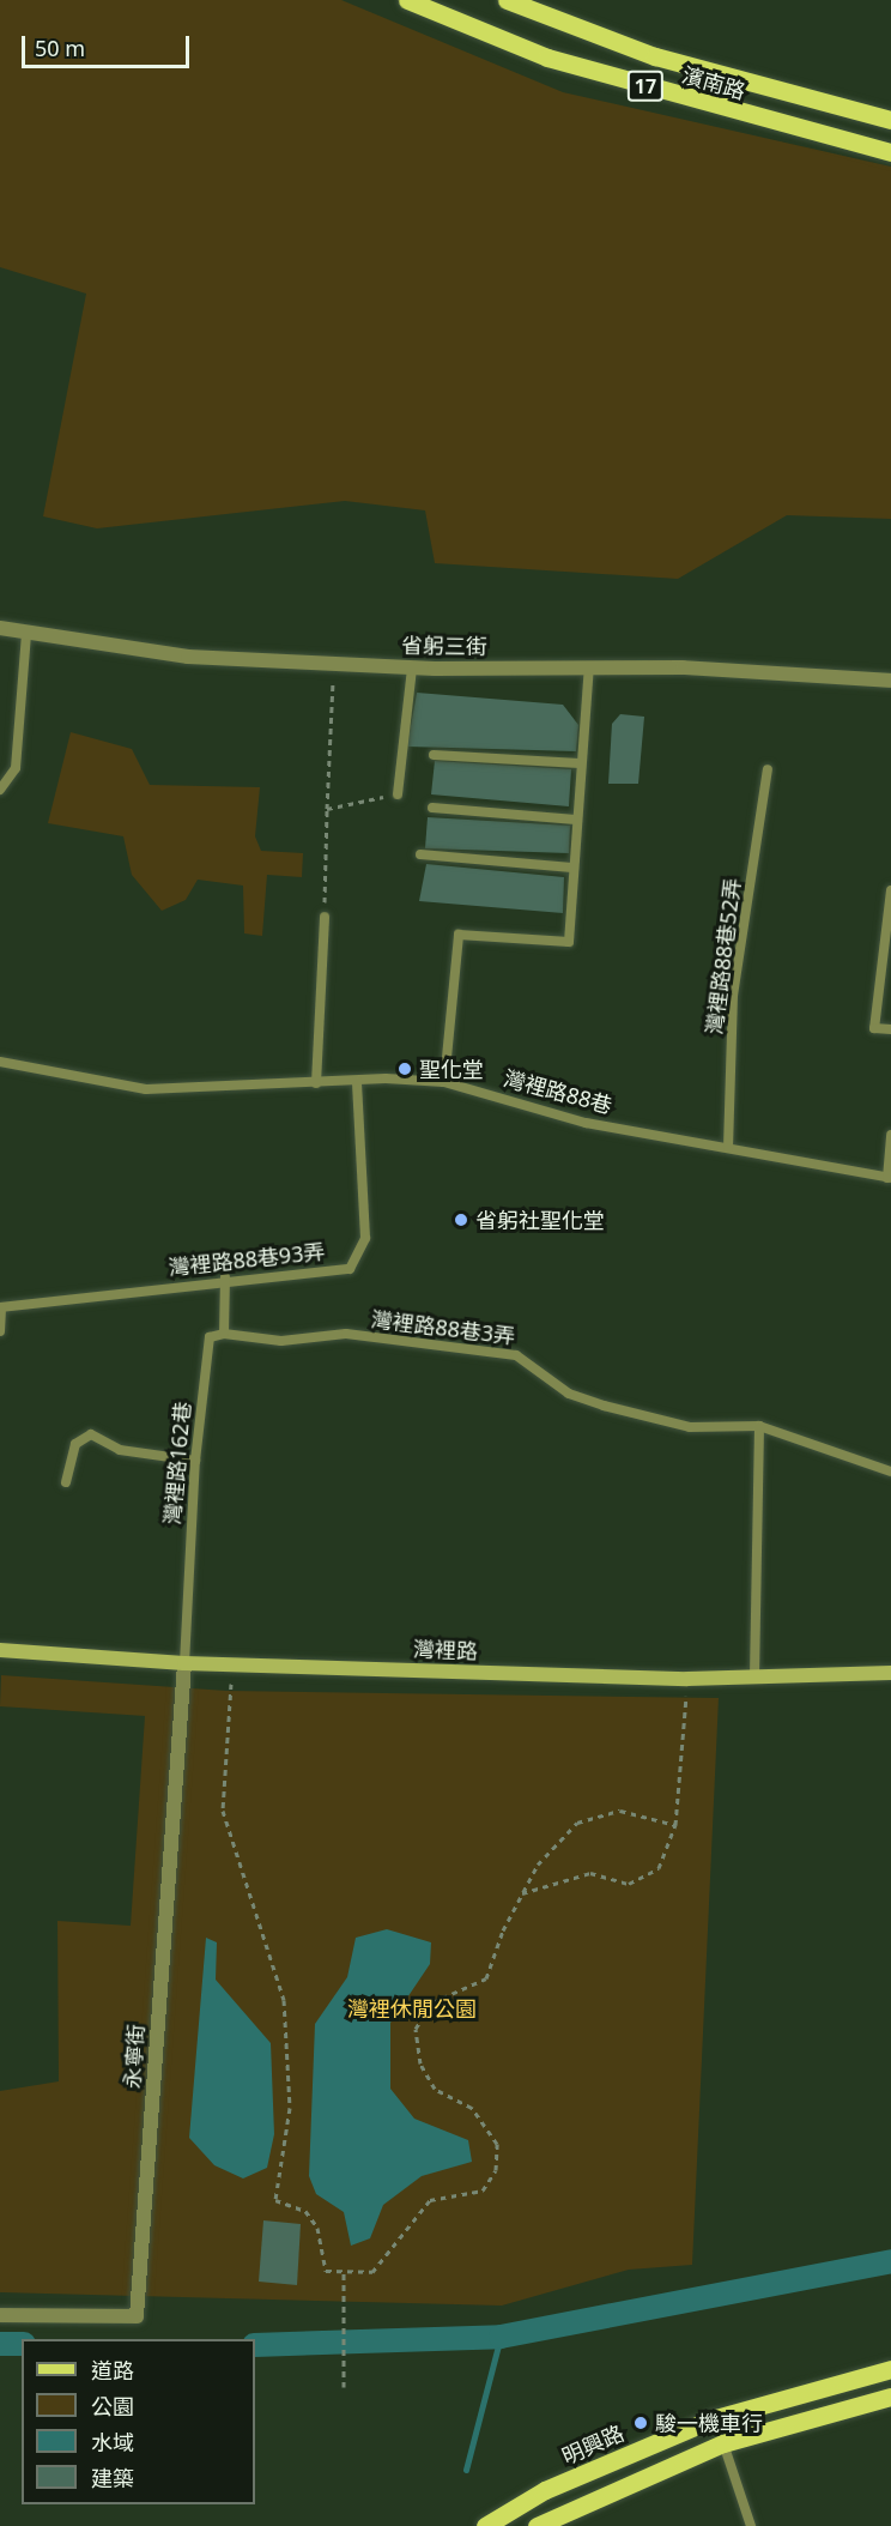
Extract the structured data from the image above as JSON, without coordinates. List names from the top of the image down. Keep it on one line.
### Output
{"streets":{"main road":["濱南路","17","明興路"],"street":["省躬三街","灣裡路","永寧街"],"lane":["灣裡路88巷52弄","灣裡路88巷","灣裡路88巷93弄","灣裡路88巷3弄","灣裡路162巷"]},"crossings":[["灣裡路88巷52弄","灣裡路88巷"],["灣裡路88巷","灣裡路88巷93弄"],["灣裡路88巷3弄","灣裡路162巷"],["灣裡路162巷","灣裡路"],["灣裡路162巷","永寧街"],["灣裡路","永寧街"]],"parks":["灣裡休閒公園"],"places":["聖化堂","省躬社聖化堂","駿一機車行"],"legend":["道路","公園","水域","建築"],"scale_bar":"50 m"}
